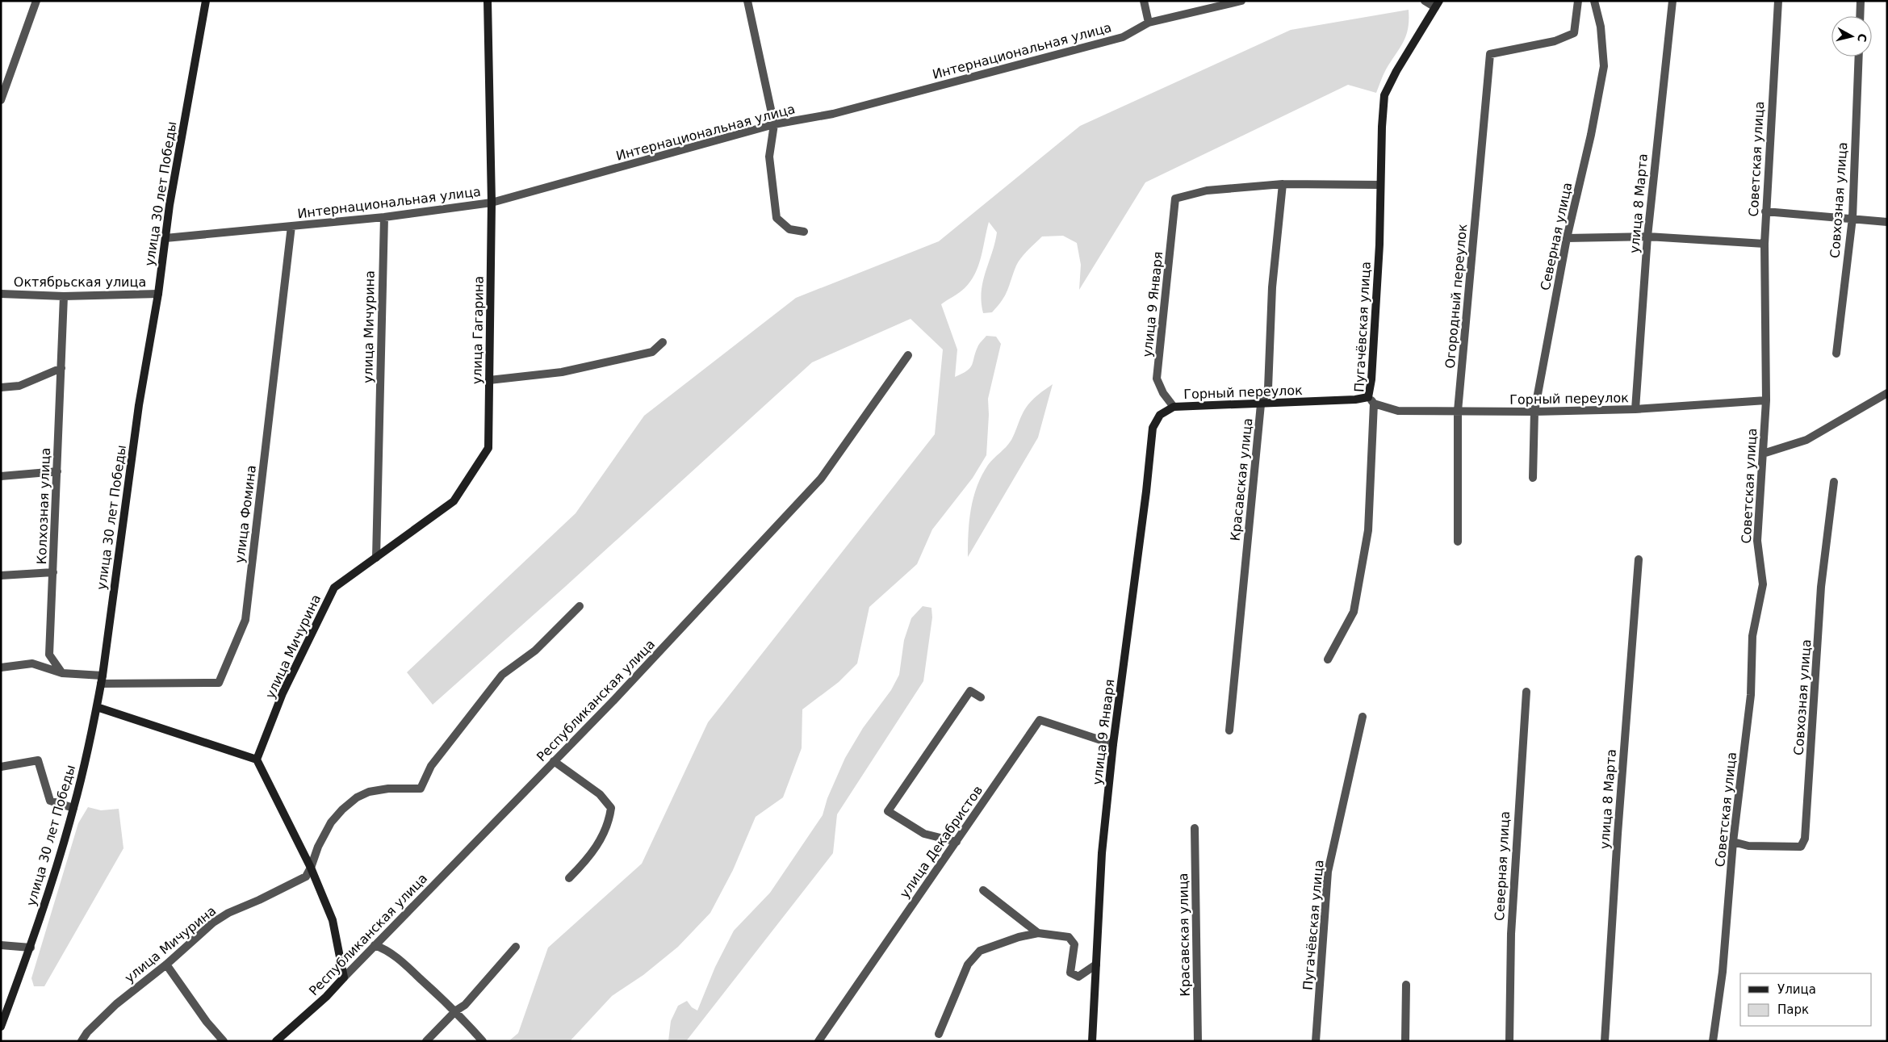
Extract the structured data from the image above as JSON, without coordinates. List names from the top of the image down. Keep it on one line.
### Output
{"streets":{"main road":["улица 30 лет Победы","улица 9 Января","улица Мичурина","Пугачёвская улица","улица Гагарина","Горный переулок","Республиканская улица"],"street":["Интернациональная улица","Советская улица","Совхозная улица","улица 8 Марта","Северная улица","Октябрьская улица","Огородный переулок","Красавская улица","Колхозная улица","улица Фомина","улица Декабристов"]},"crossings":[["Интернациональная улица","улица 30 лет Победы"],["Интернациональная улица","улица Мичурина"],["Интернациональная улица","улица Гагарина"],["Интернациональная улица","улица Фомина"],["Советская улица","Совхозная улица"],["Советская улица","Горный переулок"],["улица 30 лет Победы","Октябрьская улица"],["улица 30 лет Победы","улица Фомина"],["улица 8 Марта","Горный переулок"],["Северная улица","Горный переулок"],["Октябрьская улица","Колхозная улица"],["Огородный переулок","Горный переулок"],["улица 9 Января","Горный переулок"],["улица 9 Января","Красавская улица"],["улица 9 Января","улица Декабристов"],["улица Мичурина","улица Гагарина"],["Пугачёвская улица","Горный переулок"],["Горный переулок","Красавская улица"]],"legend":["Улица","Парк"],"north":"right"}
